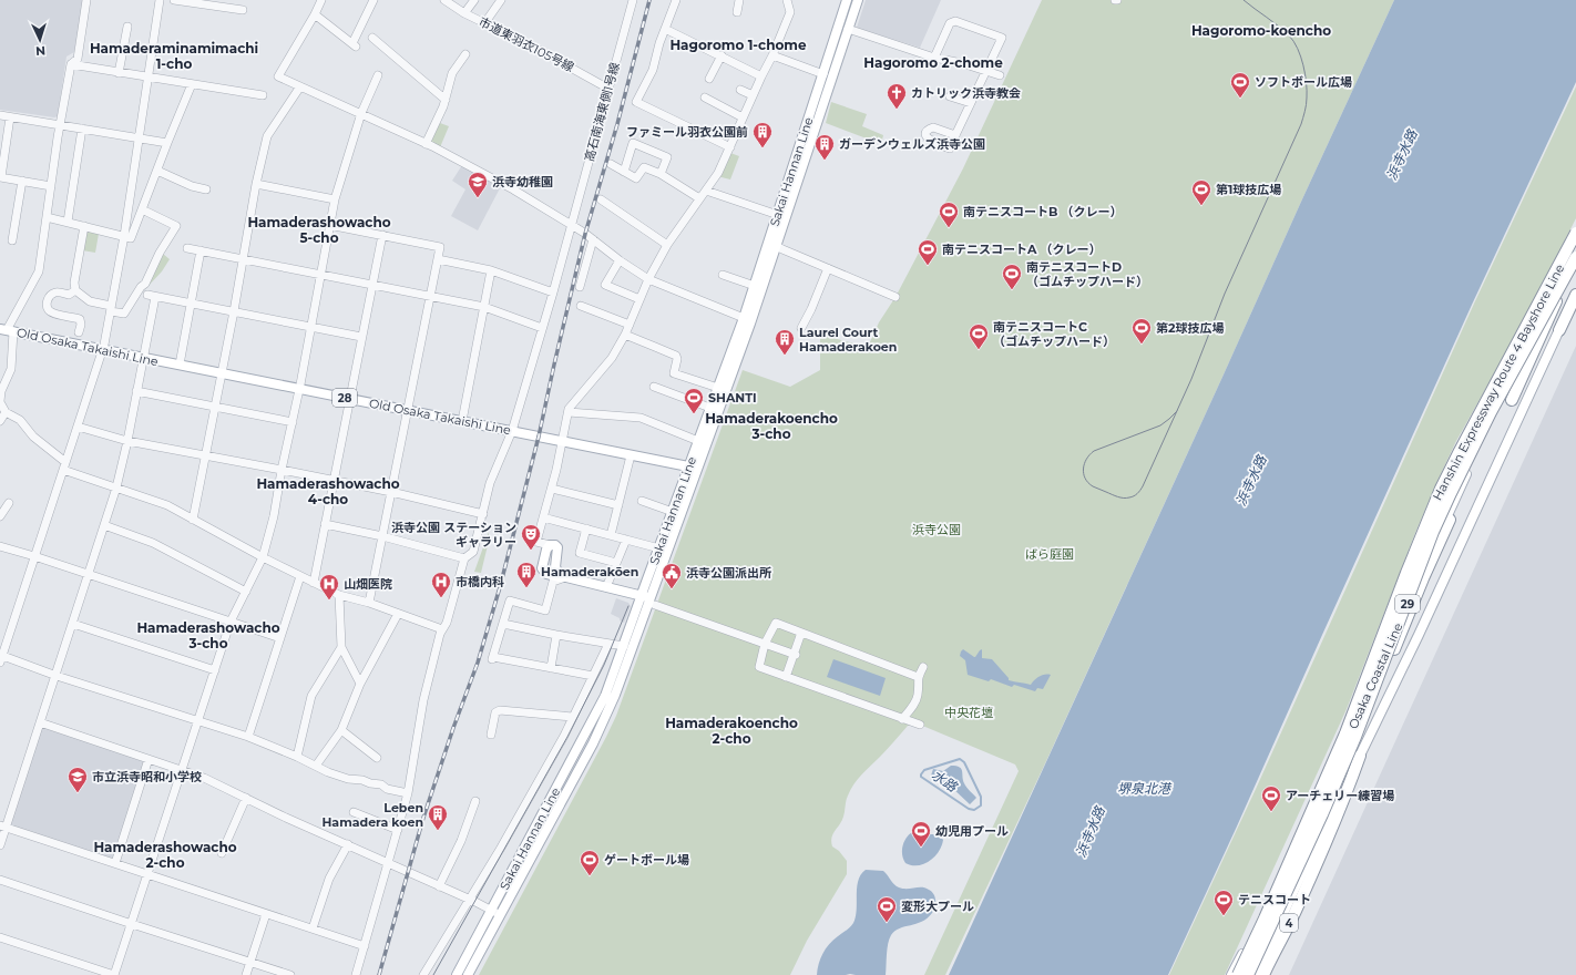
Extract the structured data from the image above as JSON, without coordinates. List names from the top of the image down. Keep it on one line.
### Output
{"streets":{"highway":["Hanshin Expressway Route 4 Bayshore Line","4"],"main road":["Sakai Hannan Line","Old Osaka Takaishi Line","28","29","Osaka Coastal Line"],"street":["市道東羽衣105号線","高石南海東側1号線"]},"crossings":[["市道東羽衣105号線","高石南海東側1号線"],["高石南海東側1号線","Old Osaka Takaishi Line"],["Sakai Hannan Line","Old Osaka Takaishi Line"],["Hanshin Expressway Route 4 Bayshore Line","Osaka Coastal Line"],["Osaka Coastal Line","4"]],"districts":["Hagoromo-koencho","Hagoromo 1-chome","Hamaderaminamimachi 1-cho","Hagoromo 2-chome","Hamaderashowacho 5-cho","Hamaderakoencho 3-cho","Hamaderashowacho 4-cho","Hamaderashowacho 3-cho","Hamaderakoencho 2-cho","Hamaderashowacho 2-cho"],"water":["浜寺水路","水路","堺泉北港"],"parks":["浜寺公園","ばら庭園","中央花壇"],"places":{"sports":["ソフトボール広場","第1球技広場","南テニスコートB （クレー）","南テニスコートA （クレー）","南テニスコートD （ゴムチップハード）","第2球技広場","南テニスコートC （ゴムチップハード）","SHANTI","アーチェリー練習場","幼児用プール","ゲートボール場","テニスコート","変形大プール"],"church":["カトリック浜寺教会"],"building":["ファミール羽衣公園前","ガーデンウェルズ浜寺公園","Laurel Court Hamaderakoen","Hamaderakōen","Leben Hamadera koen"],"school or university":["浜寺幼稚園","市立浜寺昭和小学校"],"theatre":["浜寺公園 ステーション ギャラリー"],"public building":["浜寺公園派出所"],"hospital":["市橋内科","山畑医院"]},"north":"bottom"}
